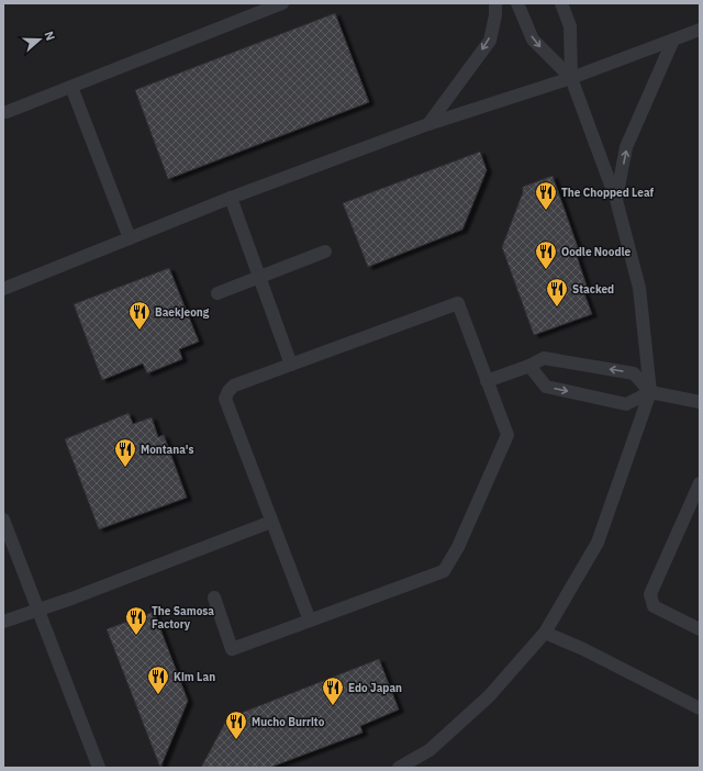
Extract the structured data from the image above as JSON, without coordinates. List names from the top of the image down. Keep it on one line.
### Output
{"places":{"restaurant":["The Chopped Leaf","Oodle Noodle","Stacked","Baekjeong","Montana's","The Samosa Factory","Kim Lan","Edo Japan","Mucho Burrito"]},"north":"right"}
